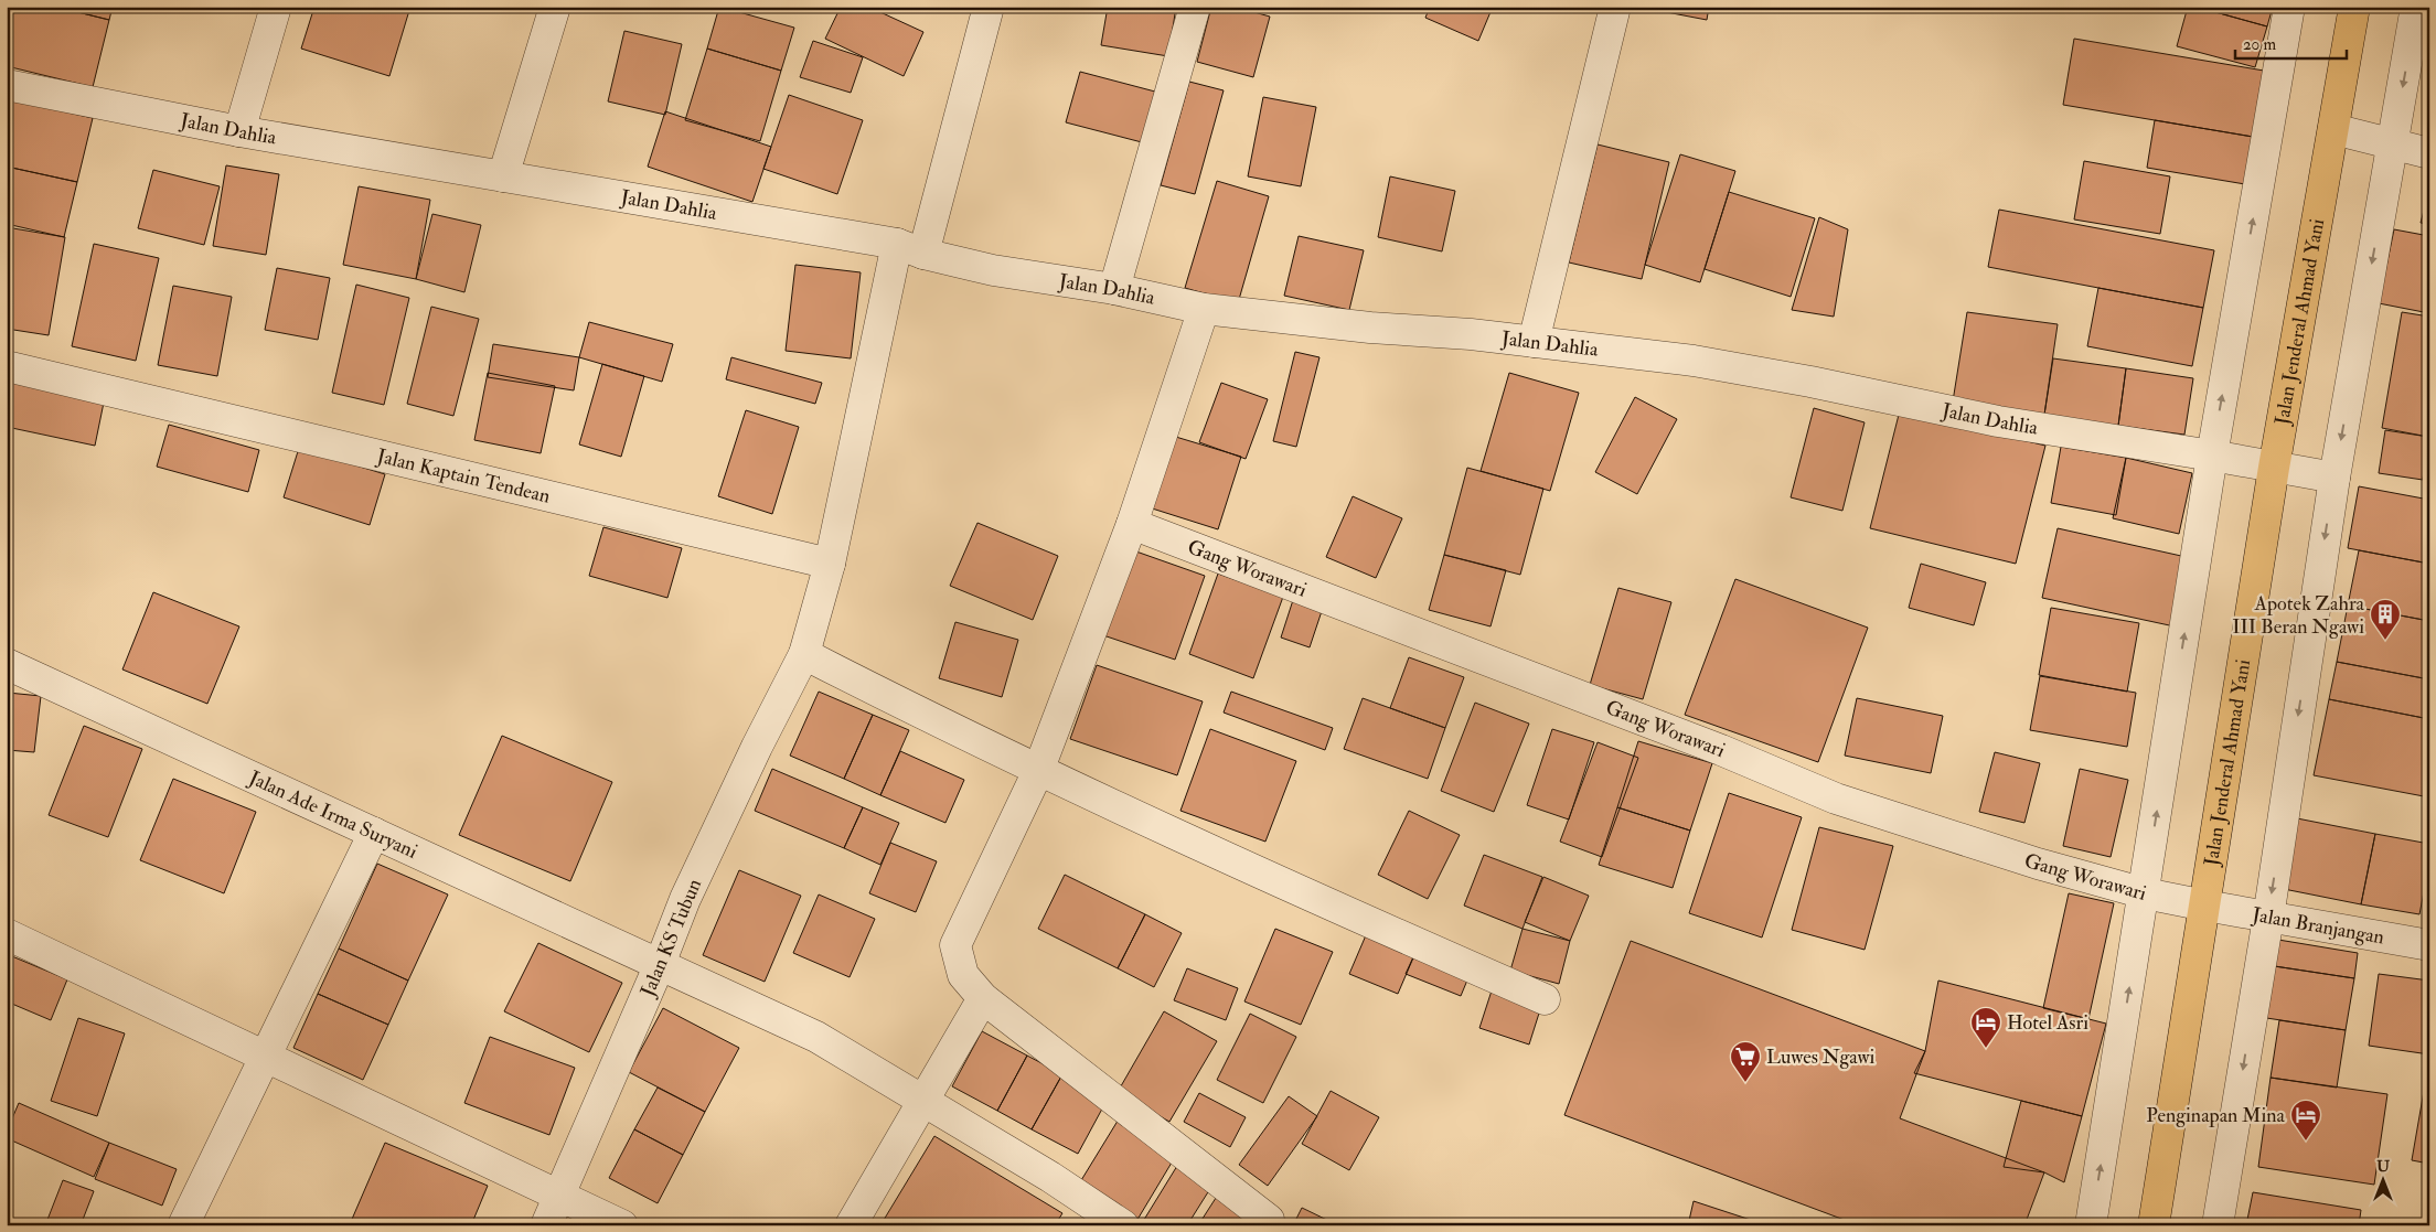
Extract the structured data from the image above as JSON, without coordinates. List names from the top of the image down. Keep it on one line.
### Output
{"streets":{"main road":["Jalan Jenderal Ahmad Yani"],"street":["Jalan Dahlia","Jalan Kaptain Tendean","Gang Worawari","Jalan Ade Irma Suryani","Jalan Branjangan","Jalan KS Tubun"]},"crossings":[["Jalan Dahlia","Jalan Jenderal Ahmad Yani"],["Jalan Jenderal Ahmad Yani","Gang Worawari"],["Jalan Jenderal Ahmad Yani","Jalan Branjangan"],["Gang Worawari","Jalan Branjangan"],["Jalan Ade Irma Suryani","Jalan KS Tubun"]],"places":{"building":["Apotek Zahra III Beran Ngawi"],"hotel":["Hotel Asri","Penginapan Mina"],"supermarket":["Luwes Ngawi"]},"scale_bar":"20 m","north":"top"}
